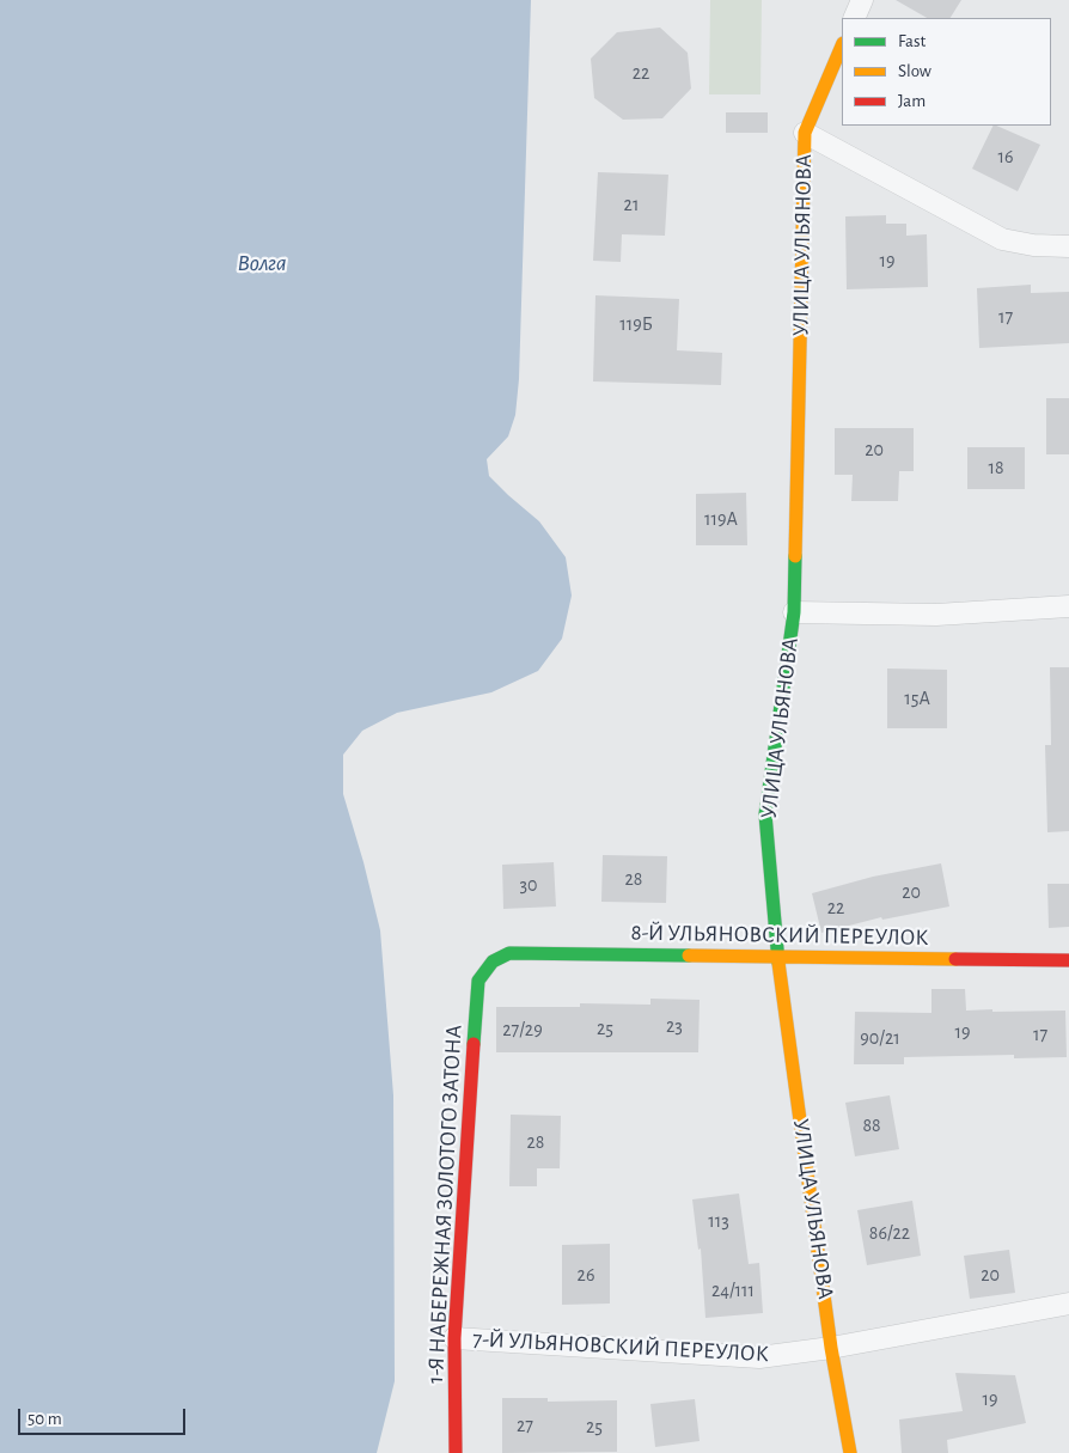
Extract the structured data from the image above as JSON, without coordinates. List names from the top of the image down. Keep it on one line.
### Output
{"streets":{"street":["УЛИЦА УЛЬЯНОВА","8-Й УЛЬЯНОВСКИЙ ПЕРЕУЛОК","1-Я НАБЕРЕЖНАЯ ЗОЛОТОГО ЗАТОНА","7-Й УЛЬЯНОВСКИЙ ПЕРЕУЛОК"]},"crossings":[["УЛИЦА УЛЬЯНОВА","8-Й УЛЬЯНОВСКИЙ ПЕРЕУЛОК"],["УЛИЦА УЛЬЯНОВА","7-Й УЛЬЯНОВСКИЙ ПЕРЕУЛОК"],["8-Й УЛЬЯНОВСКИЙ ПЕРЕУЛОК","1-Я НАБЕРЕЖНАЯ ЗОЛОТОГО ЗАТОНА"],["1-Я НАБЕРЕЖНАЯ ЗОЛОТОГО ЗАТОНА","7-Й УЛЬЯНОВСКИЙ ПЕРЕУЛОК"]],"water":["Волга"],"house_numbers":["22","16","21","19","17","119Б","20","18","119А","15А","28","30","20","22","23","25","27/29","19","17","90/21","88","28","113","86/22","26","20","24/111","19","27","25"],"legend":["Fast","Slow","Jam"],"scale_bar":"50 m"}
